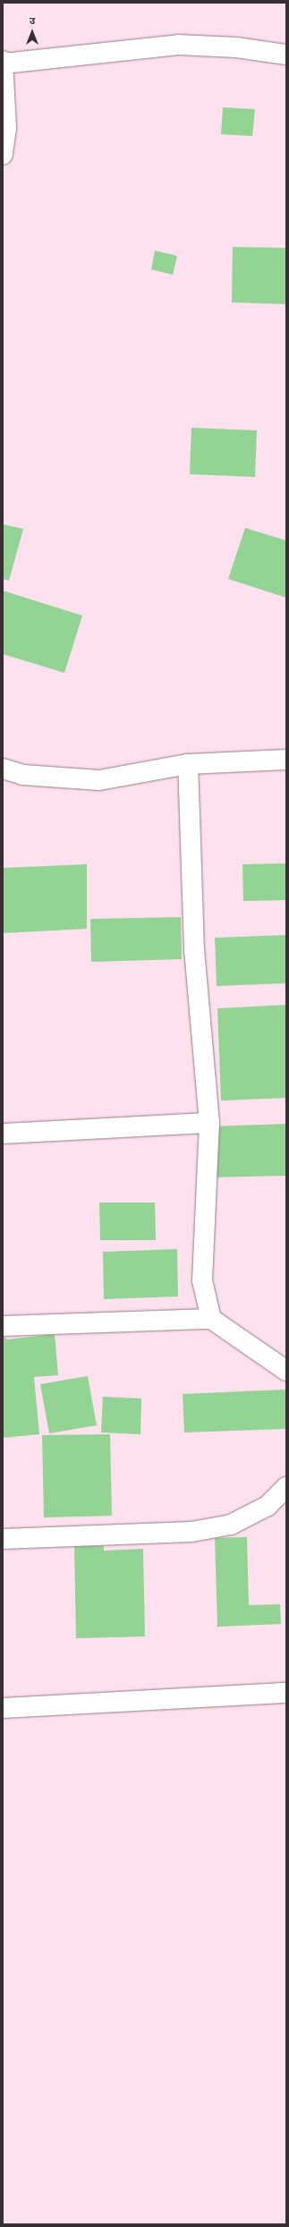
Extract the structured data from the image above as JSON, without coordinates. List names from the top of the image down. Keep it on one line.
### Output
{"north":"top"}
